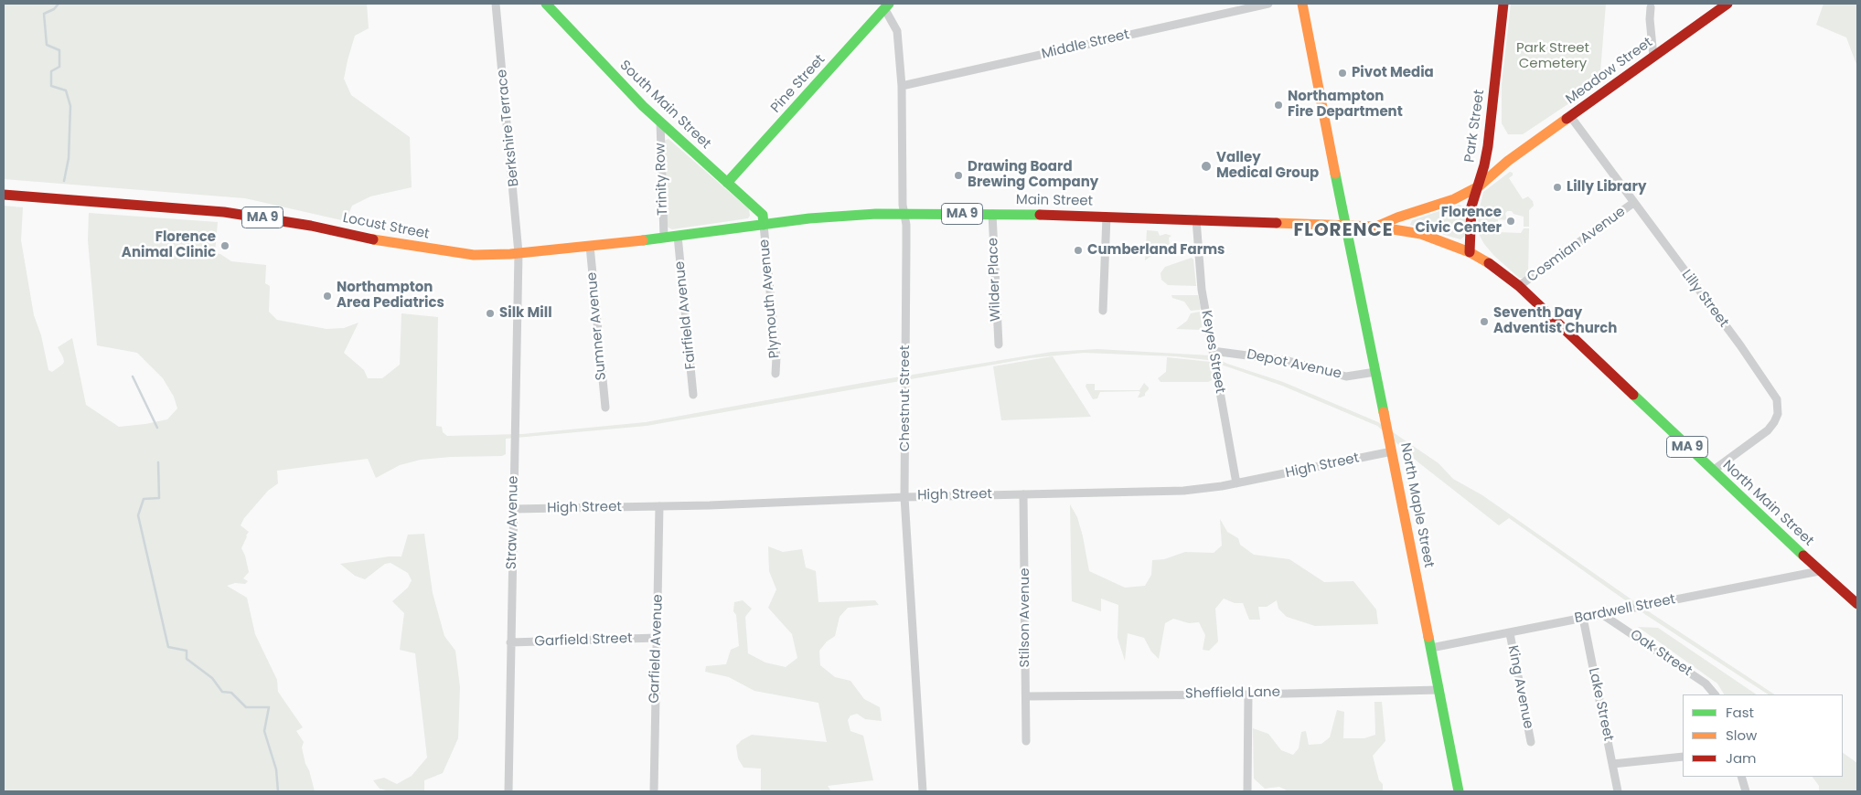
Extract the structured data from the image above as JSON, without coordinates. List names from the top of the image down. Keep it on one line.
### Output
{"streets":{"main road":["Meadow Street","Pine Street","South Main Street","Park Street","Main Street","MA 9","Locust Street","North Main Street","North Maple Street"],"street":["Middle Street","Berkshire Terrace","Trinity Row","Cosmian Avenue","Wilder Place","Plymouth Avenue","Lilly Street","Fairfield Avenue","Sumner Avenue","Keyes Street","Depot Avenue","Chestnut Street","High Street","Straw Avenue","Bardwell Street","Stilson Avenue","Garfield Street","Garfield Avenue","Oak Street","King Avenue","Sheffield Lane","Lake Street"]},"crossings":[["Middle Street","Chestnut Street"],["Meadow Street","Park Street"],["Meadow Street","Lilly Street"],["Pine Street","South Main Street"],["Pine Street","Chestnut Street"],["South Main Street","Trinity Row"],["South Main Street","Main Street"],["South Main Street","Locust Street"],["South Main Street","Plymouth Avenue"],["Park Street","North Main Street"],["Berkshire Terrace","Locust Street"],["Berkshire Terrace","Straw Avenue"],["Trinity Row","Locust Street"],["Main Street","Locust Street"],["Main Street","Wilder Place"],["Main Street","Plymouth Avenue"],["Main Street","Keyes Street"],["Main Street","Chestnut Street"],["Main Street","North Main Street"],["Main Street","North Maple Street"],["Locust Street","Plymouth Avenue"],["Locust Street","Fairfield Avenue"],["Locust Street","Sumner Avenue"],["Locust Street","Straw Avenue"],["Cosmian Avenue","Lilly Street"],["Cosmian Avenue","North Main Street"],["Lilly Street","North Main Street"],["Keyes Street","Depot Avenue"],["Keyes Street","High Street"],["Depot Avenue","North Maple Street"],["Chestnut Street","High Street"],["High Street","North Maple Street"],["High Street","Straw Avenue"],["High Street","Stilson Avenue"],["High Street","Garfield Avenue"],["North Main Street","North Maple Street"],["North Main Street","Bardwell Street"],["North Maple Street","Bardwell Street"],["North Maple Street","Sheffield Lane"],["Straw Avenue","Garfield Street"],["Bardwell Street","Oak Street"],["Bardwell Street","King Avenue"],["Bardwell Street","Lake Street"],["Stilson Avenue","Sheffield Lane"],["Garfield Street","Garfield Avenue"]],"districts":["FLORENCE"],"parks":["Park Street Cemetery"],"places":["Pivot Media","Northampton Fire Department","Valley Medical Group","Drawing Board Brewing Company","Lilly Library","Florence Civic Center","Florence Animal Clinic","Cumberland Farms","Northampton Area Pediatrics","Silk Mill","Seventh Day Adventist Church"],"legend":["Fast","Slow","Jam"]}
